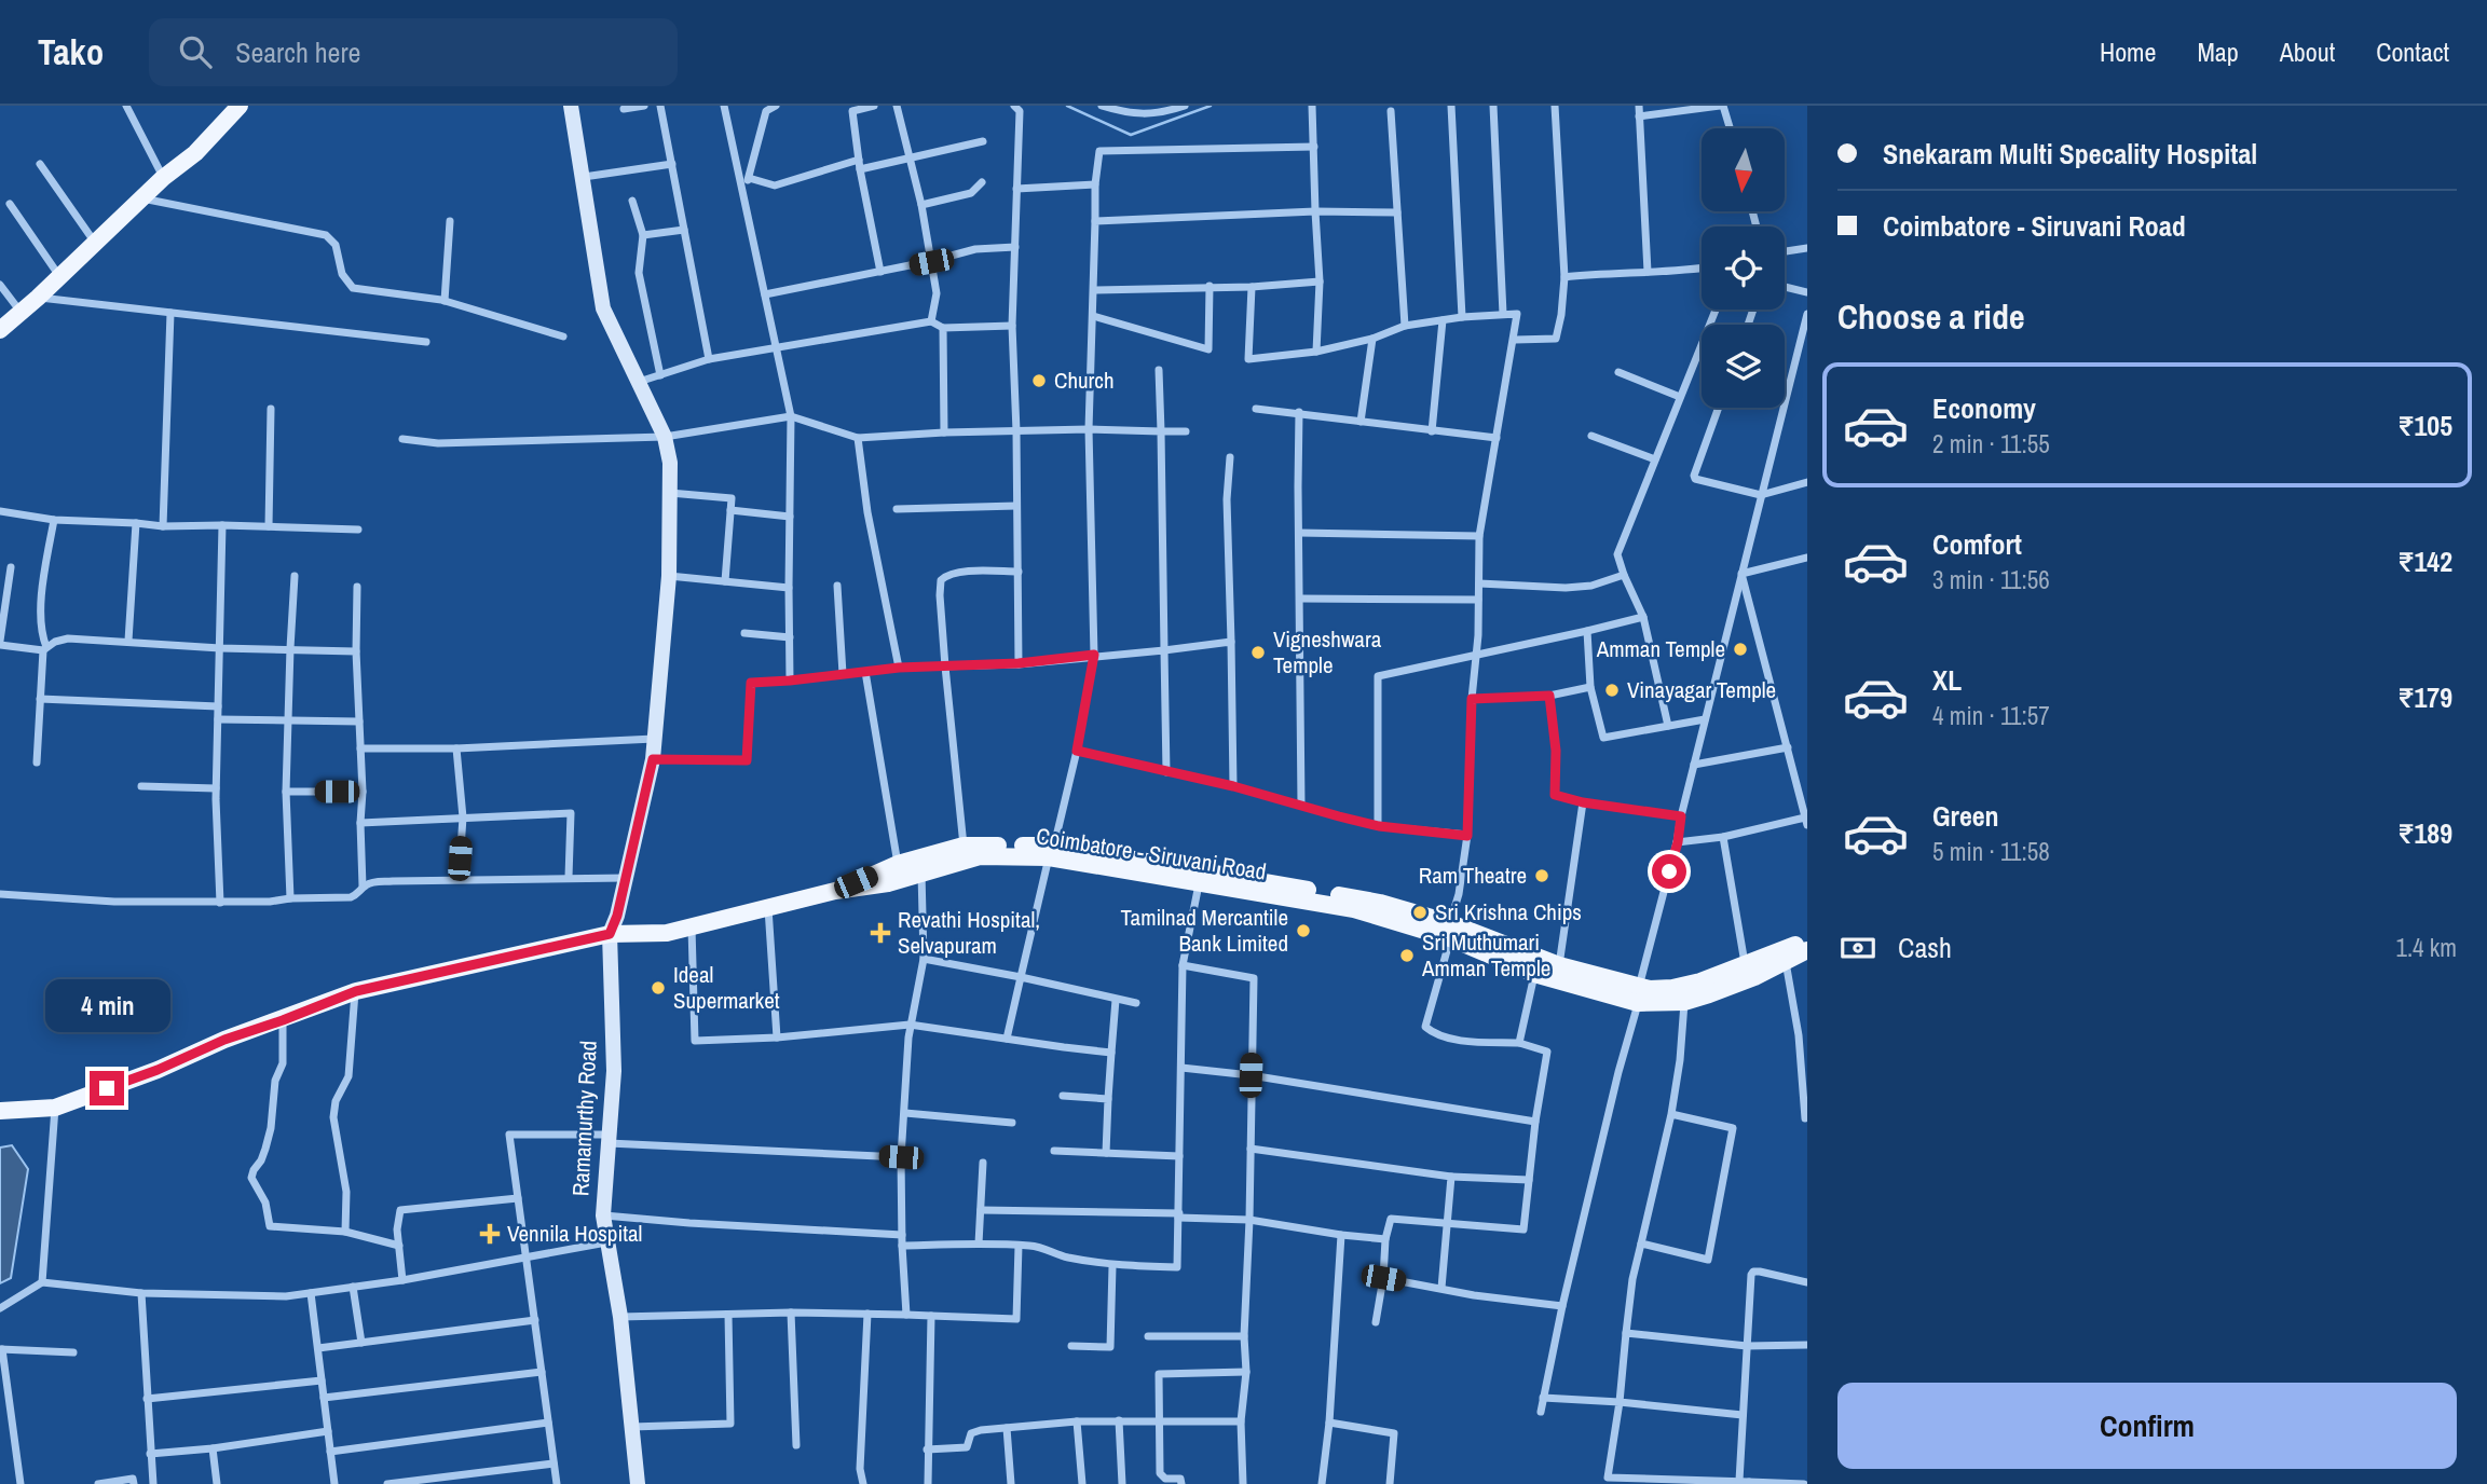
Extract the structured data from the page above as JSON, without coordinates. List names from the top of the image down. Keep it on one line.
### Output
{"streets":{"main road":["Coimbatore - Siruvani Road","Ramamurthy Road"]},"crossings":[["Coimbatore - Siruvani Road","Ramamurthy Road"]],"places":{"other":["Church","Amman Temple","Vigneshwara Temple","Vinayagar Temple","Ram Theatre","Sri Krishna Chips","Tamilnad Mercantile Bank Limited","Sri Muthumari Amman Temple","Ideal Supermarket"],"health":["Revathi Hospital, Selvapuram","Vennila Hospital"]},"north":"bottom","page":{"header":"Tako","search":"Search here","nav":["Home","Map","About","Contact"],"banner":["Snekaram Multi Specality Hospital","Coimbatore - Siruvani Road"],"heading":"Choose a ride","list":[{"name":"Economy","note":"2 min · 11:55","value":"₹105"},{"name":"Comfort","note":"3 min · 11:56","value":"₹142"},{"name":"XL","note":"4 min · 11:57","value":"₹179"},{"name":"Green","note":"5 min · 11:58","value":"₹189"}],"pay":["Cash","1.4 km"],"bubble":"4 min","buttons":"Confirm"}}
